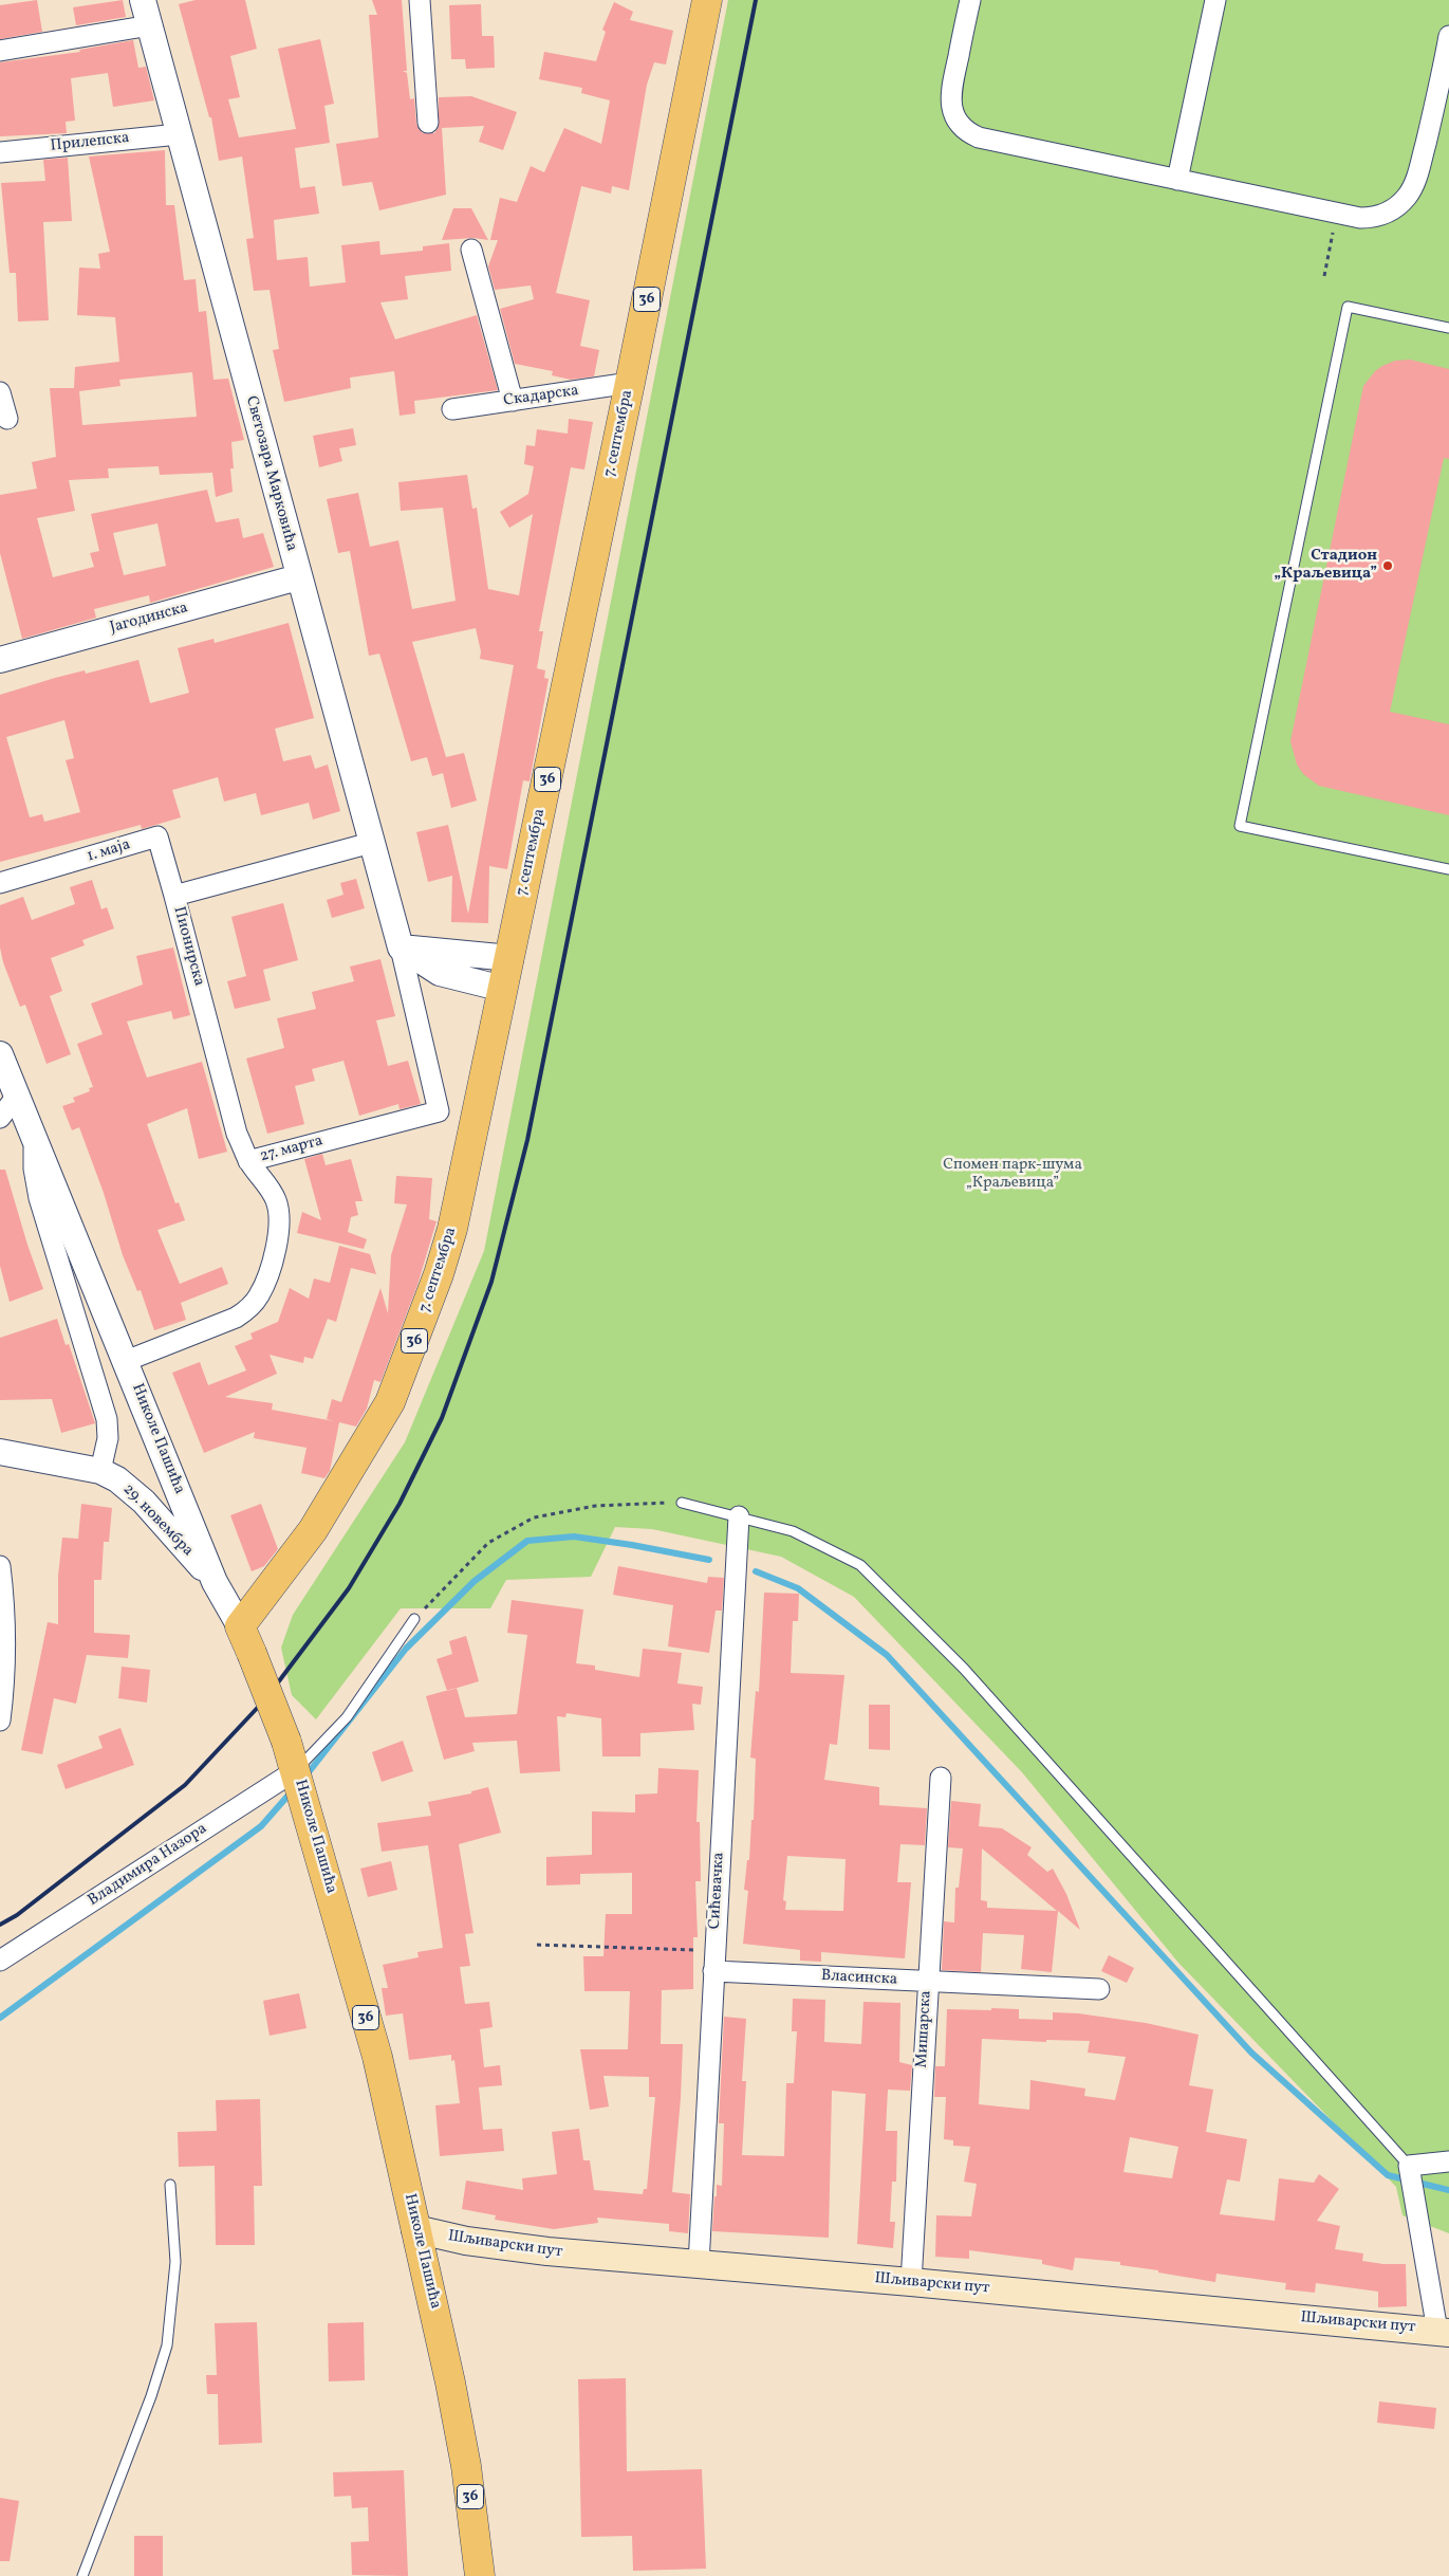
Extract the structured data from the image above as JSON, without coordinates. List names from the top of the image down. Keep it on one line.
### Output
{"streets":{"main road":["36","7. септембра","Николе Пашића","Шљиварски пут"],"street":["Прилепска","Скадарска","Светозара Марковића","Јагодинска","1. маја","Пионирска","27. марта","29. новембра","Владимира Назора","Сићевачка","Власинска","Мишарска"]},"crossings":[["Прилепска","Светозара Марковића"],["Скадарска","7. септембра"],["7. септембра","Николе Пашића"],["Светозара Марковића","Јагодинска"],["Светозара Марковића","Пионирска"],["Светозара Марковића","27. марта"],["1. маја","Пионирска"],["Пионирска","27. марта"],["27. марта","Николе Пашића"],["Николе Пашића","29. новембра"],["Николе Пашића","Владимира Назора"],["Николе Пашића","Шљиварски пут"],["Сићевачка","Власинска"],["Сићевачка","Шљиварски пут"],["Власинска","Мишарска"],["Мишарска","Шљиварски пут"]],"parks":["Спомен парк-шума „Краљевица”"],"places":["Стадион „Краљевица”"]}
